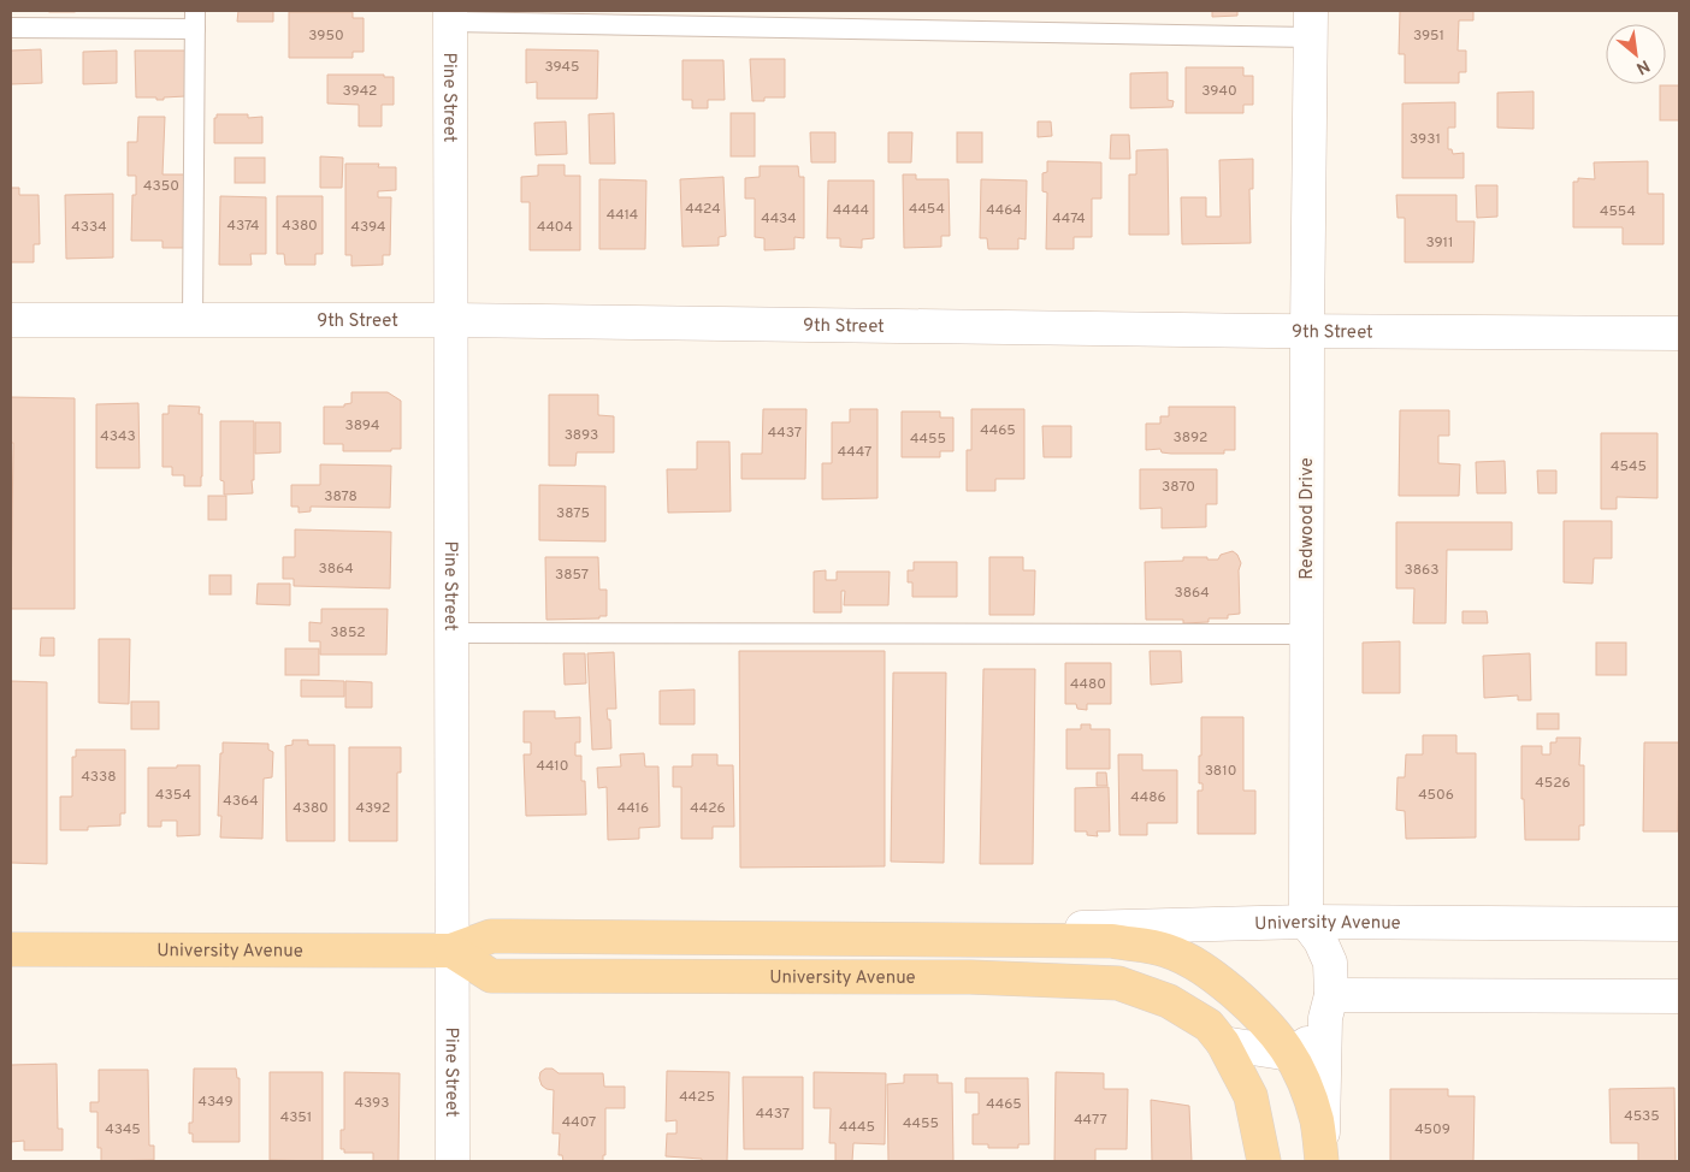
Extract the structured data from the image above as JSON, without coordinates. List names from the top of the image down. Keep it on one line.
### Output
{"streets":{"main road":["University Avenue"],"street":["Pine Street","9th Street","Redwood Drive"]},"crossings":[["Pine Street","9th Street"],["Pine Street","University Avenue"],["9th Street","Redwood Drive"],["Redwood Drive","University Avenue"]],"house_numbers":["3950","3951","3945","3942","3940","3931","4350","4424","4454","4444","4464","4554","4414","4434","4474","4374","4380","4334","4394","4404","3911","3894","4465","4437","3893","4343","3892","4455","4447","4545","3870","3878","3875","3864","3863","3857","3864","3852","4480","4410","3810","4338","4526","4354","4506","4486","4364","4380","4392","4416","4426","4425","4349","4393","4465","4437","4535","4351","4477","4407","4455","4445","4345","4509"],"north":"bottom right"}
